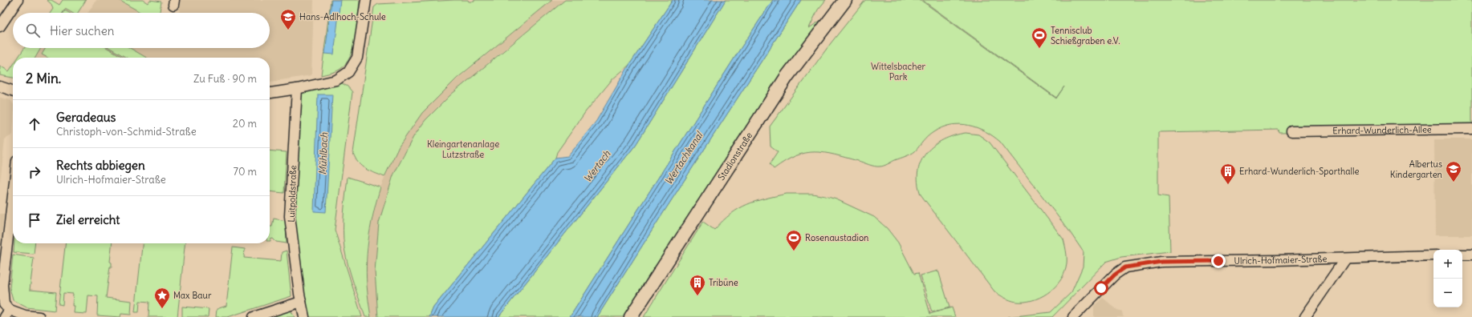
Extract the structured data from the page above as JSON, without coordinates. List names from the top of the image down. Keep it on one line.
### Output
{"streets":{"street":["Erhard-Wunderlich-Allee","Stadionstraße","Luitpoldstraße","Ulrich-Hofmaier-Straße"]},"water":["Mühlbach","Wertachkanal","Wertach"],"parks":["Wittelsbacher Park","Kleingartenanlage Lutzstraße"],"places":{"school or university":["Hans-Adlhoch-Schule","Albertus Kindergarten"],"sports":["Tennisclub Schießgraben e.V.","Rosenaustadion"],"building":["Erhard-Wunderlich-Sporthalle","Tribüne"],"place":["Max Baur"]},"page":{"search":"Hier suchen","heading":["2 Min.","Zu Fuß · 90 m"],"list":[["Geradeaus","Christoph-von-Schmid-Straße","20 m"],["Rechts abbiegen","Ulrich-Hofmaier-Straße","70 m"],"Ziel erreicht"],"map_buttons":["+","−"]}}
